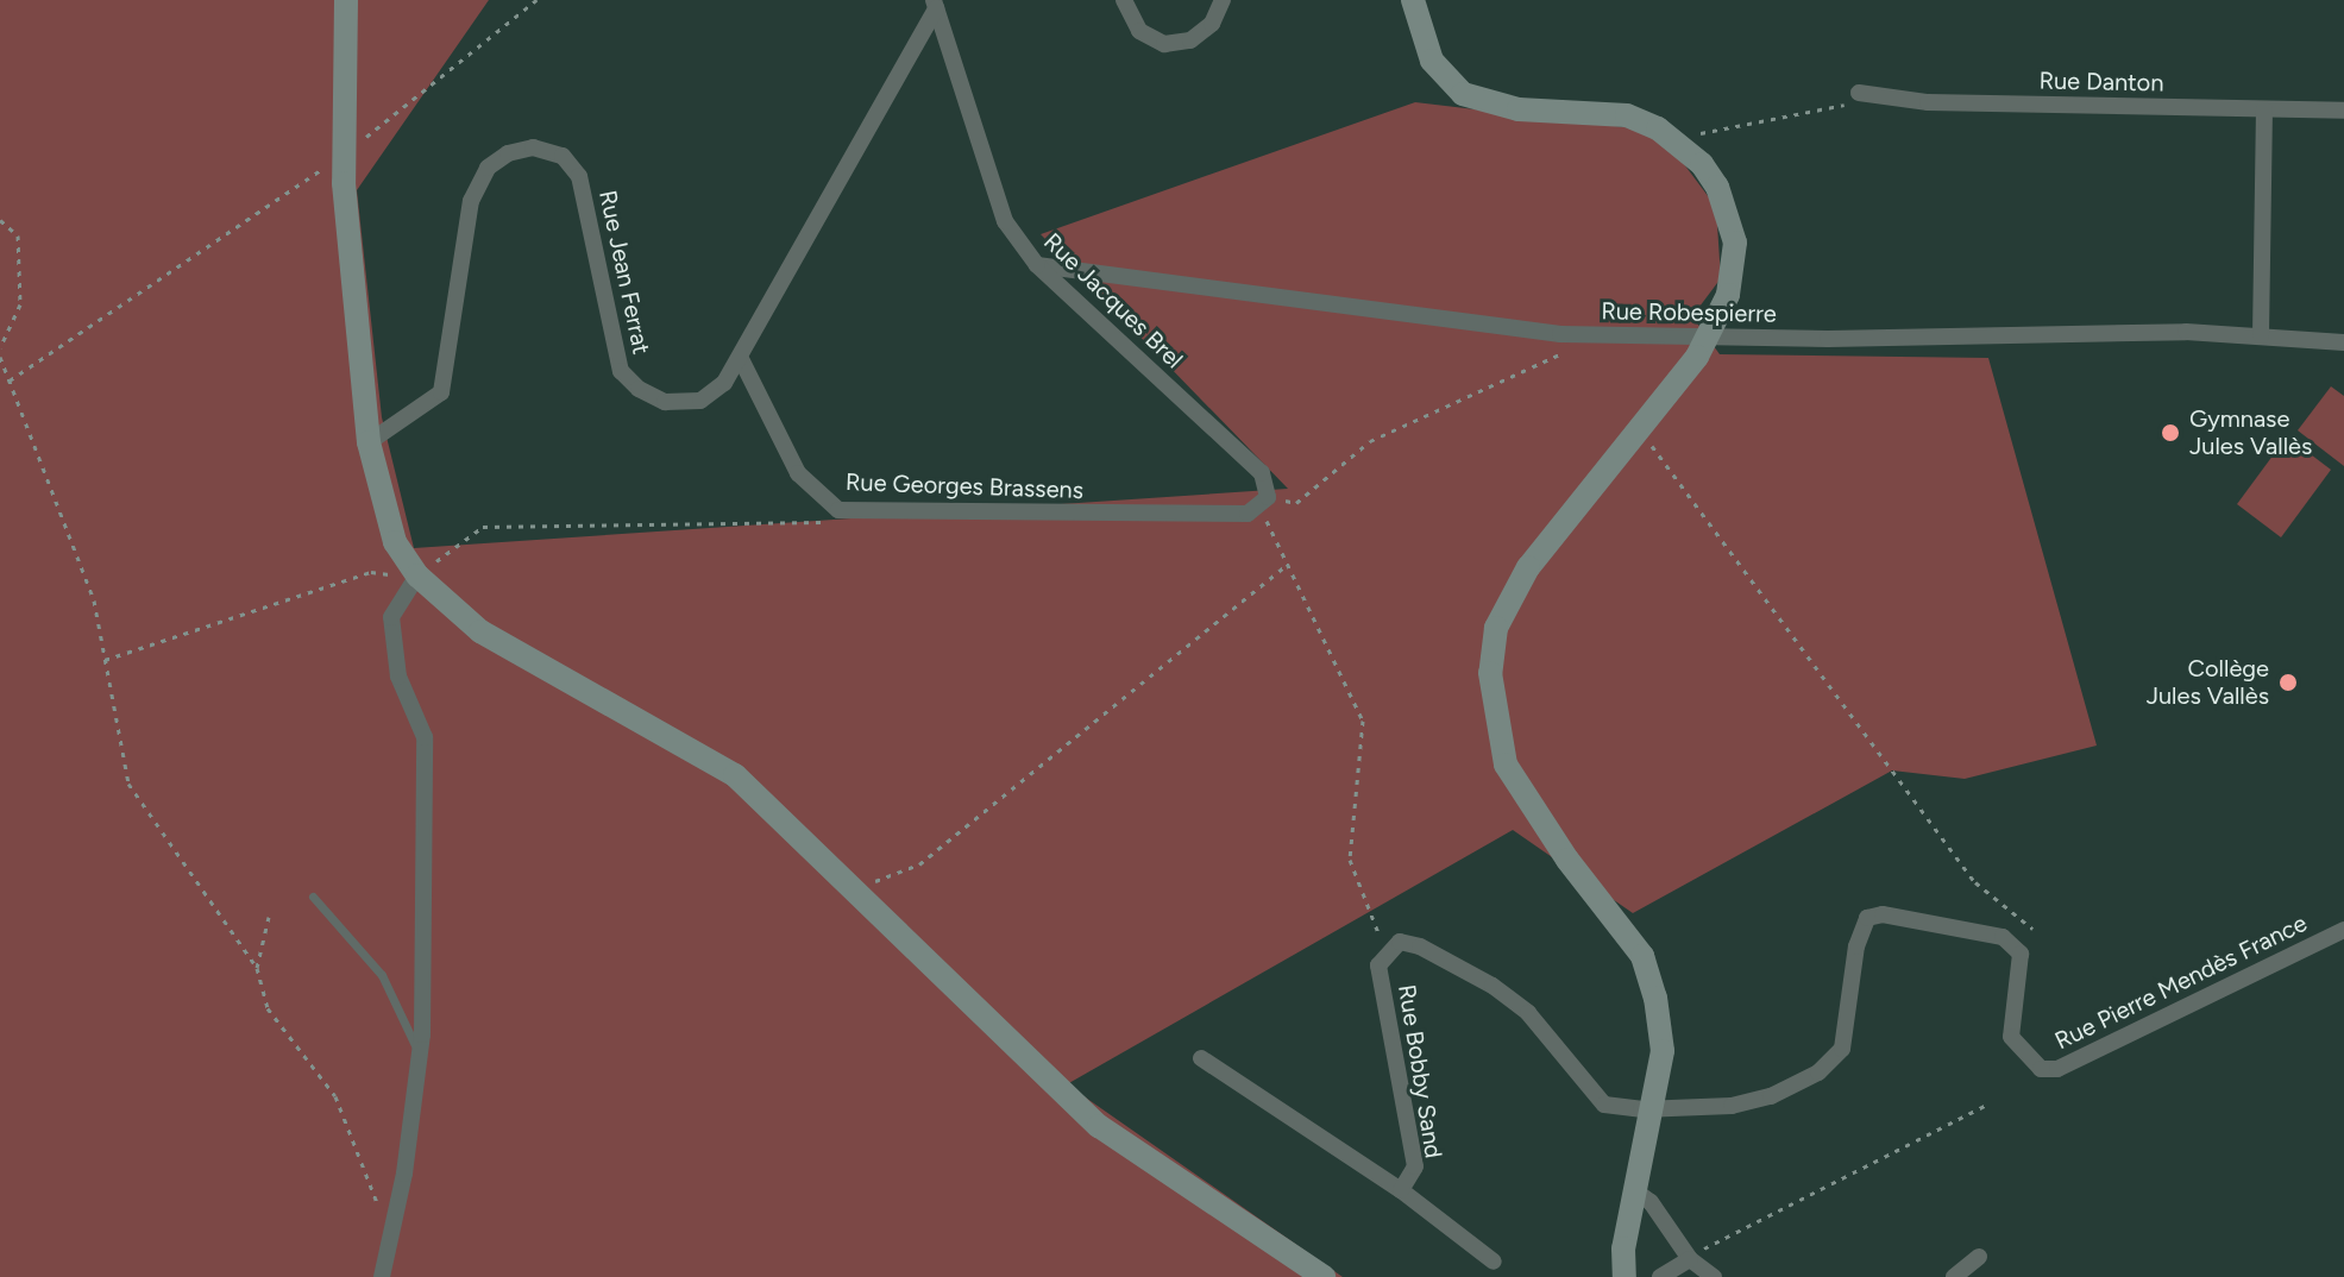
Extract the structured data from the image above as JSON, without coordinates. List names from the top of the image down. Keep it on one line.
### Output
{"streets":{"street":["Rue Danton","Rue Jean Ferrat","Rue Jacques Brel","Rue Robespierre","Rue Georges Brassens","Rue Pierre Mendès France","Rue Bobby Sand"]},"crossings":[["Rue Jean Ferrat","Rue Jacques Brel"],["Rue Jean Ferrat","Rue Georges Brassens"],["Rue Jacques Brel","Rue Robespierre"],["Rue Jacques Brel","Rue Georges Brassens"],["Rue Pierre Mendès France","Rue Bobby Sand"]],"places":["Gymnase Jules Vallès","Collège Jules Vallès"]}
